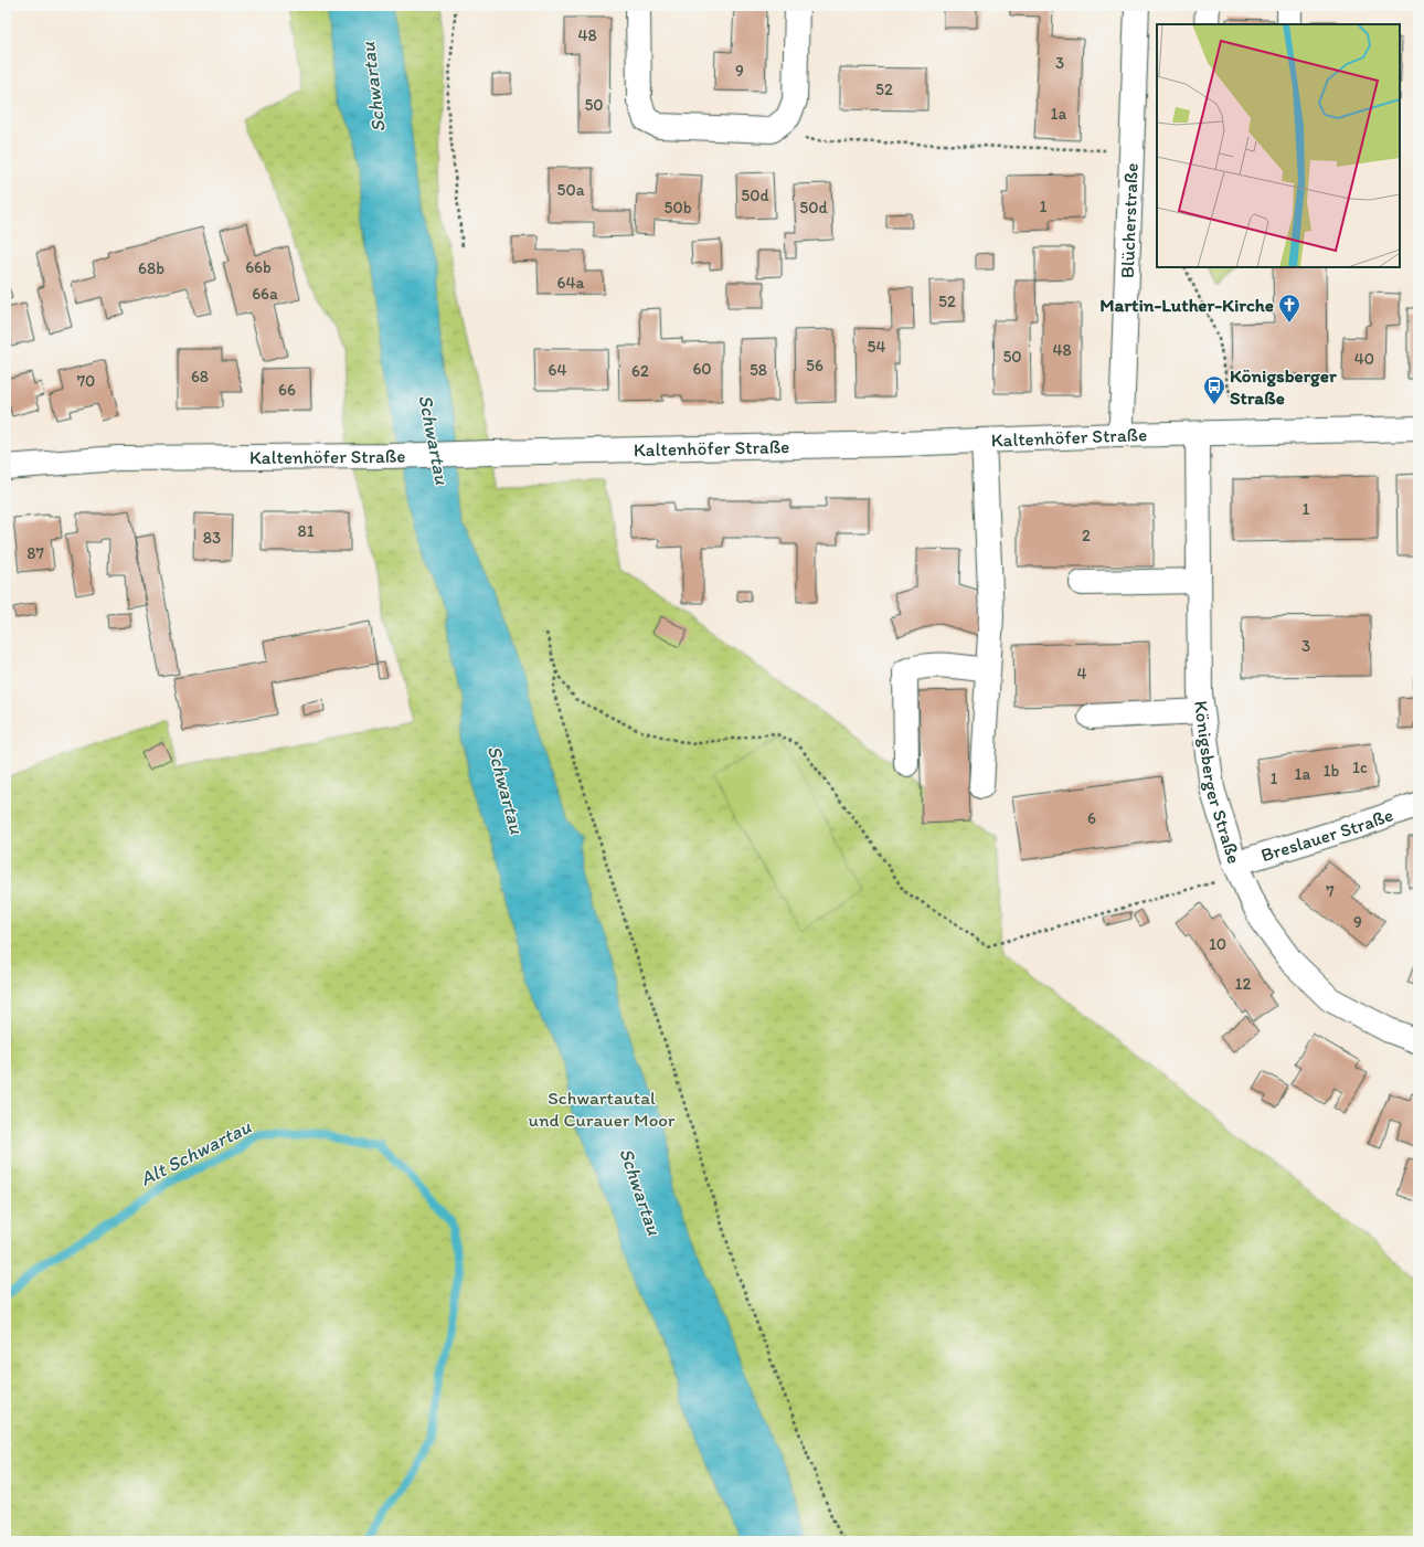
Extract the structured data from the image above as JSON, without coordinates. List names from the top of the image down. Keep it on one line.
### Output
{"streets":{"street":["Blücherstraße","Kaltenhöfer Straße","Königsberger Straße","Breslauer Straße"]},"crossings":[["Blücherstraße","Kaltenhöfer Straße"],["Kaltenhöfer Straße","Königsberger Straße"],["Königsberger Straße","Breslauer Straße"]],"water":["Schwartau","Alt Schwartau"],"parks":["Schwartautal und Curauer Moor"],"places":{"church":["Martin-Luther-Kirche"],"bus stop":["Königsberger Straße"]},"house_numbers":["48","3","9","52","50","1a","50a","50d","1","50b","50d","66b","68b","64a","66a","52","54","48","50","40","56","60","64","58","62","68","70","66","1","81","2","83","87","3","4","1c","1b","1a","1","6","7","9","10","12"]}
